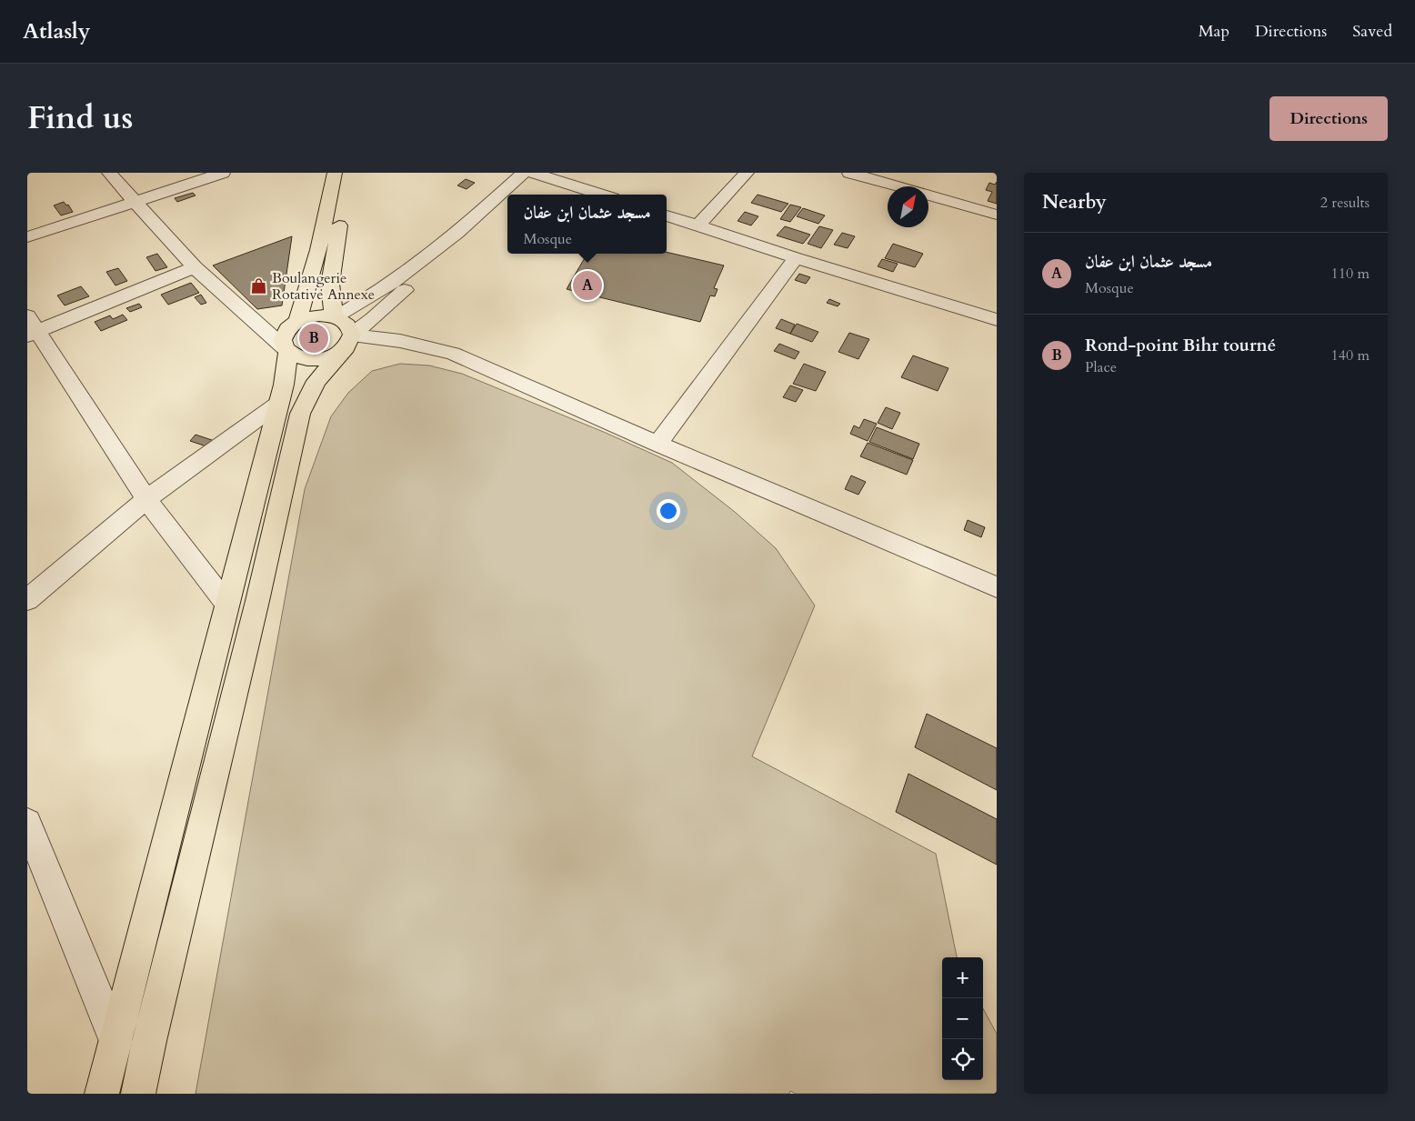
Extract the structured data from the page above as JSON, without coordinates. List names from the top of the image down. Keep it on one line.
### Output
{"places":{"shop":["Boulangerie Rotative Annexe"]},"north":"top right","page":{"header":"Atlasly","nav":["Map","Directions","Saved"],"title":"Find us","buttons":"Directions","heading":["Nearby","2 results"],"popup":["مسجد عثمان ابن عفان","Mosque"],"list":[{"mark":"A","name":"مسجد عثمان ابن عفان","note":"Mosque","value":"110 m"},{"mark":"B","name":"Rond-point Bihr tourné","note":"Place","value":"140 m"}],"pins":["A","B"],"map_buttons":["+","−"]}}
